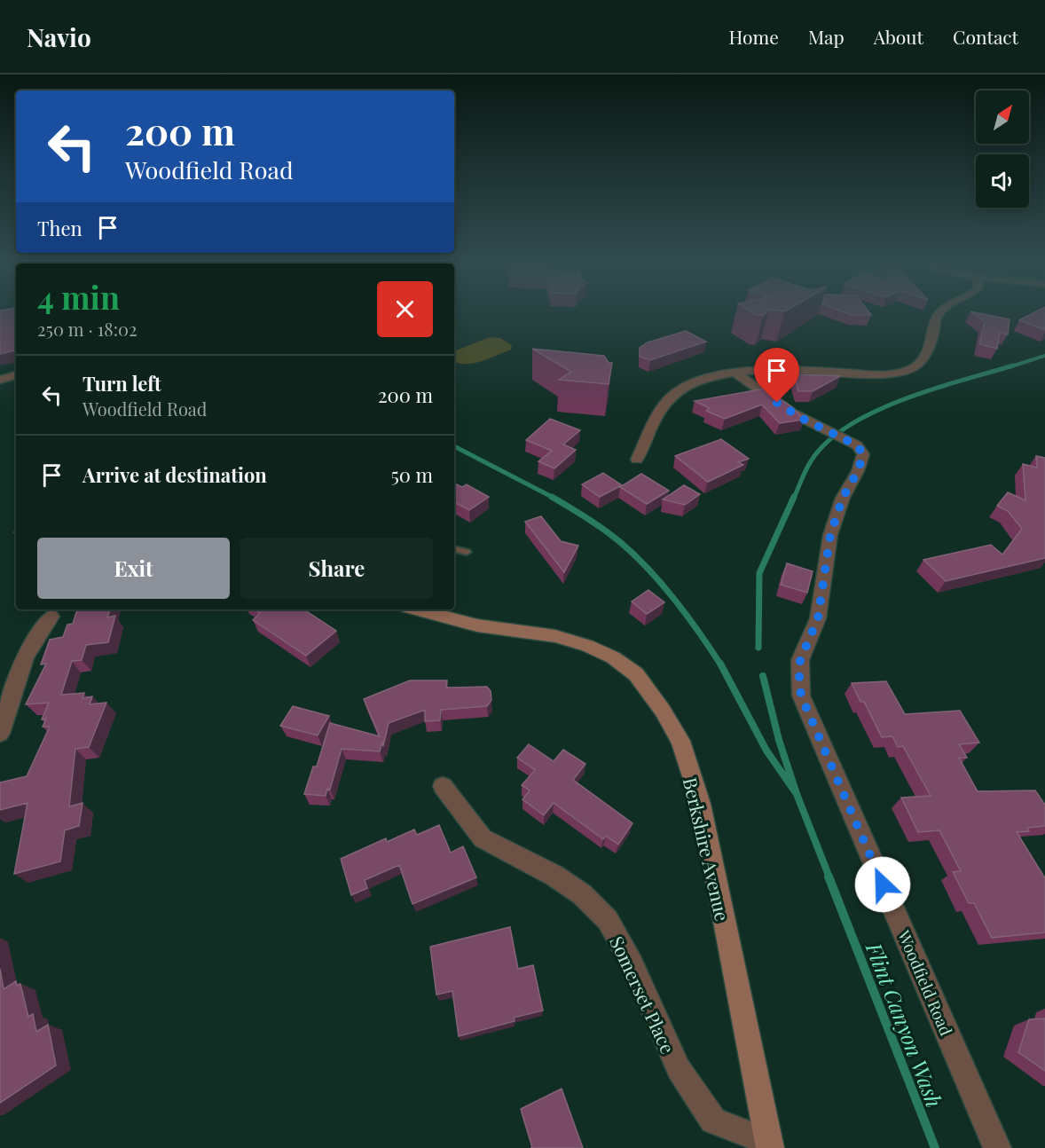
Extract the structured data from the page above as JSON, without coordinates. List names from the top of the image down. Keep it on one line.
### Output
{"streets":{"street":["Berkshire Avenue","Woodfield Road","Somerset Place"]},"crossings":[["Berkshire Avenue","Somerset Place"]],"water":["Flint Canyon Wash"],"north":"top right","page":{"header":"Navio","nav":["Home","Map","About","Contact"],"turn":["200 m","Woodfield Road"],"then":"Then","heading":["4 min","250 m · 18:02"],"list":[{"name":"Turn left","note":"Woodfield Road","value":"200 m"},{"name":"Arrive at destination","value":"50 m"}],"buttons":["Exit","Share"]}}
